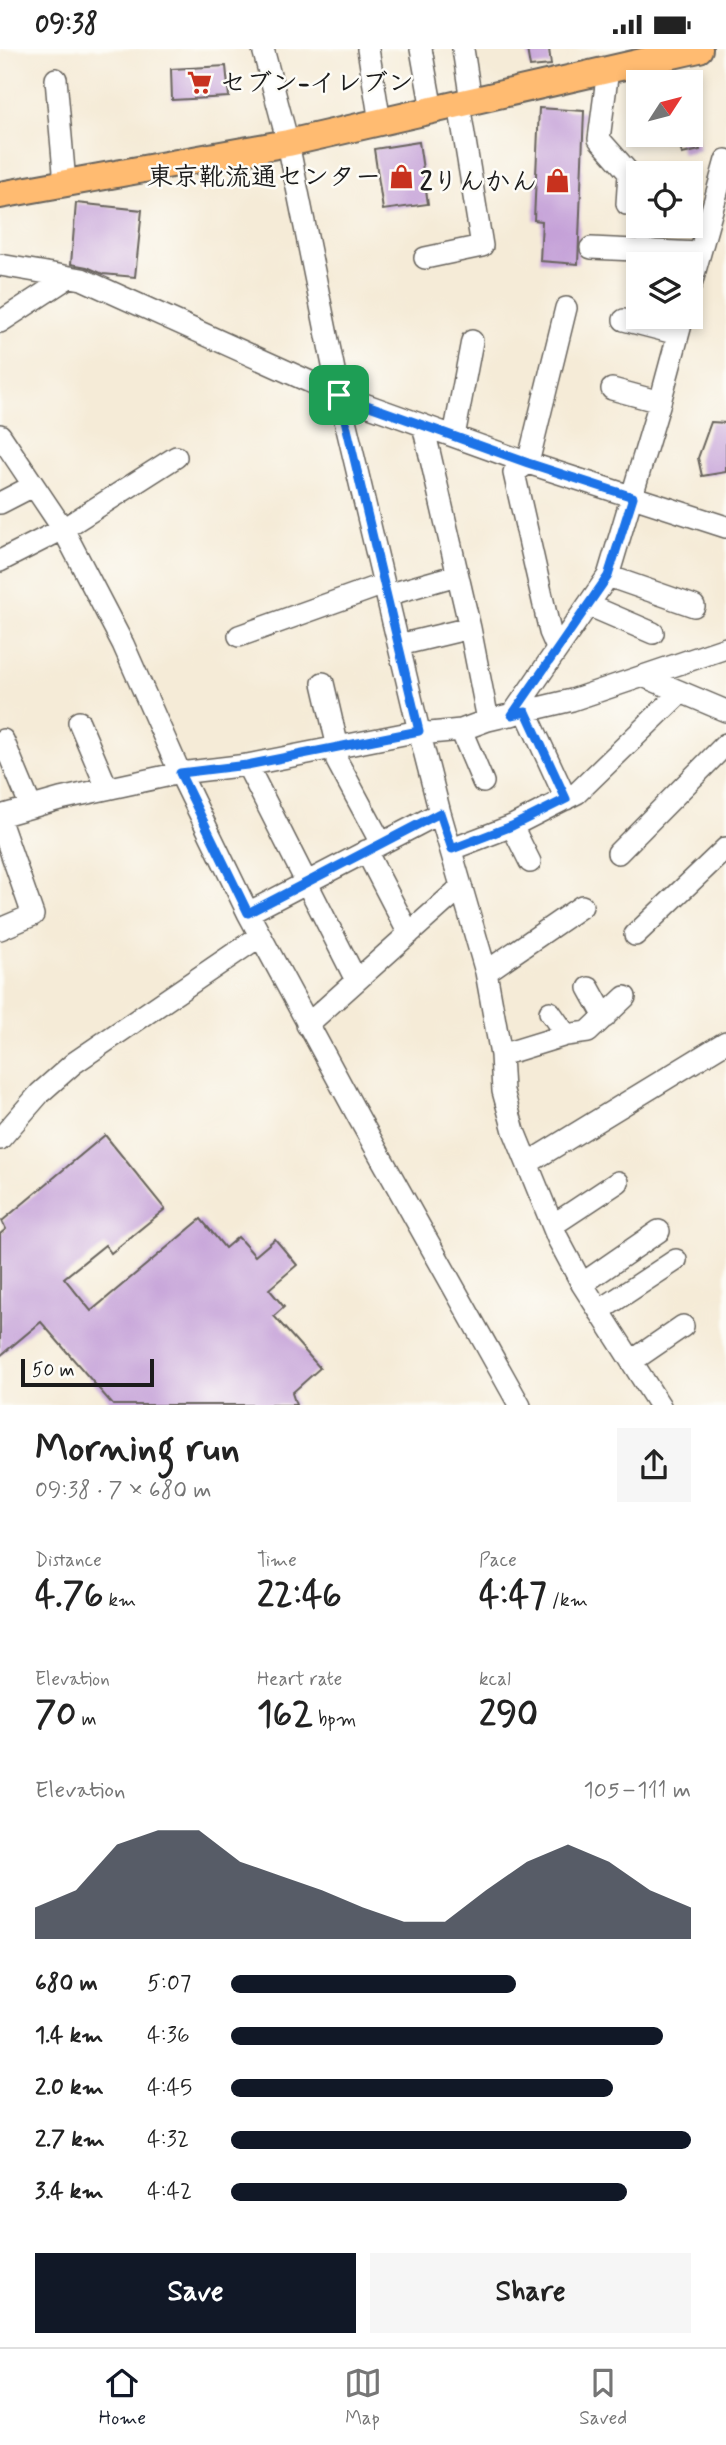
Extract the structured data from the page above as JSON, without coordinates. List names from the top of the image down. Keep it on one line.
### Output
{"places":{"supermarket":["セブン-イレブン"],"shop":["東京靴流通センター","2りんかん"]},"scale_bar":"50 m","north":"top right","page":{"status":"09:38","scale":"50 m","heading":["Morning run","09:38 · 7 × 680 m"],"stats":[["Distance","4.76 km"],["Time","22:46"],["Pace","4:47 /km"],["Elevation","70 m"],["Heart rate","162 bpm"],["kcal","290"]],"chart":["Elevation","105–111 m"],"list":[{"name":"680 m","note":"5:07"},{"name":"1.4 km","note":"4:36"},{"name":"2.0 km","note":"4:45"},{"name":"2.7 km","note":"4:32"},{"name":"3.4 km","note":"4:42"}],"buttons":["Save","Share"],"tabs":["Home","Map","Saved"]}}
